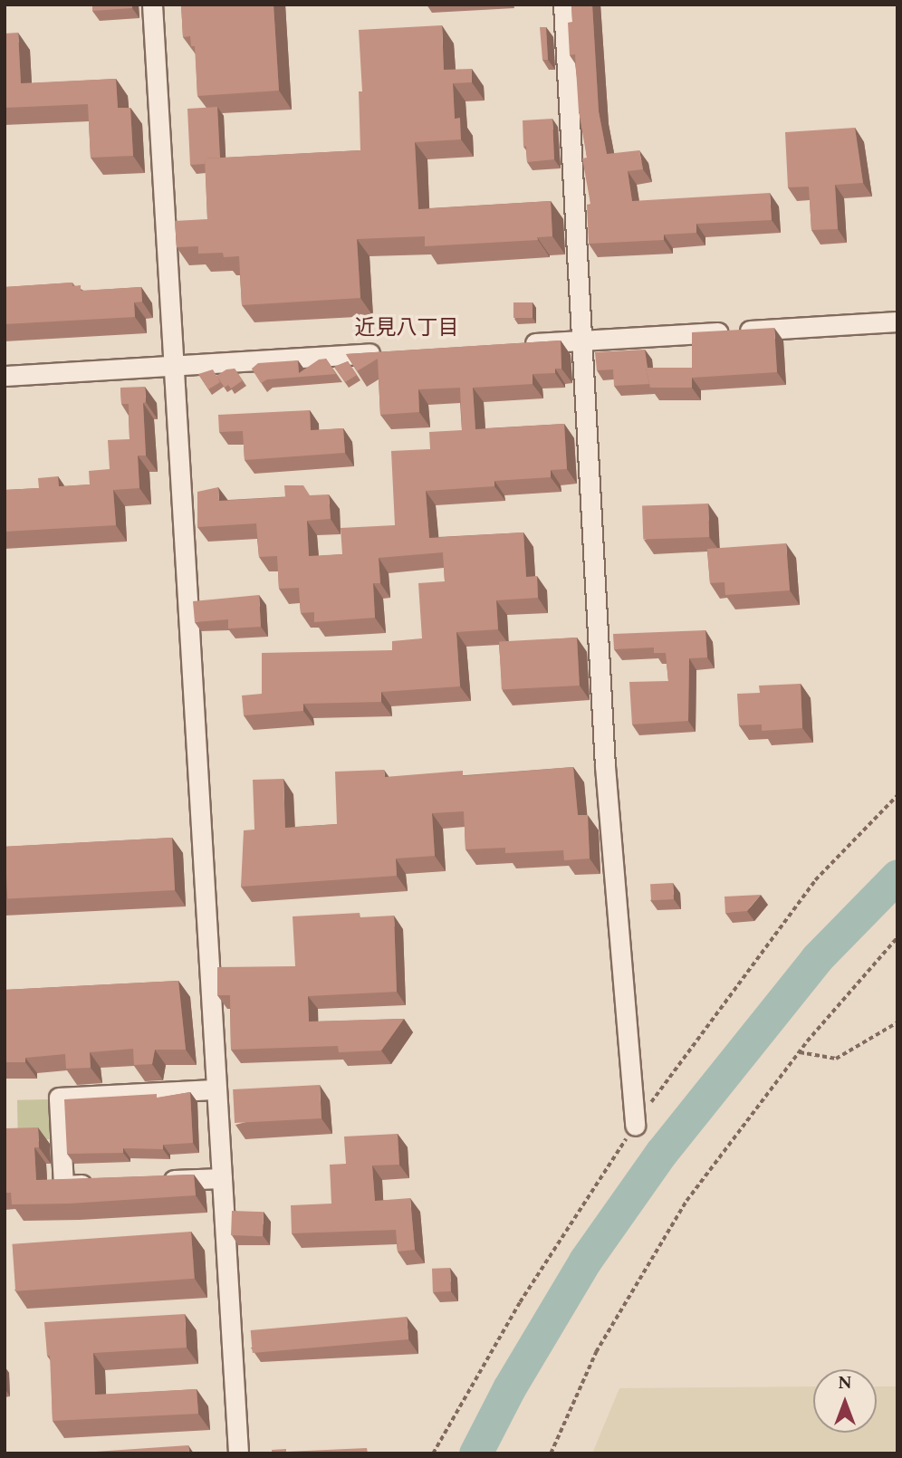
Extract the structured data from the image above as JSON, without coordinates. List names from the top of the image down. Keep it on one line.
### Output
{"districts":["近見八丁目"],"north":"top"}
